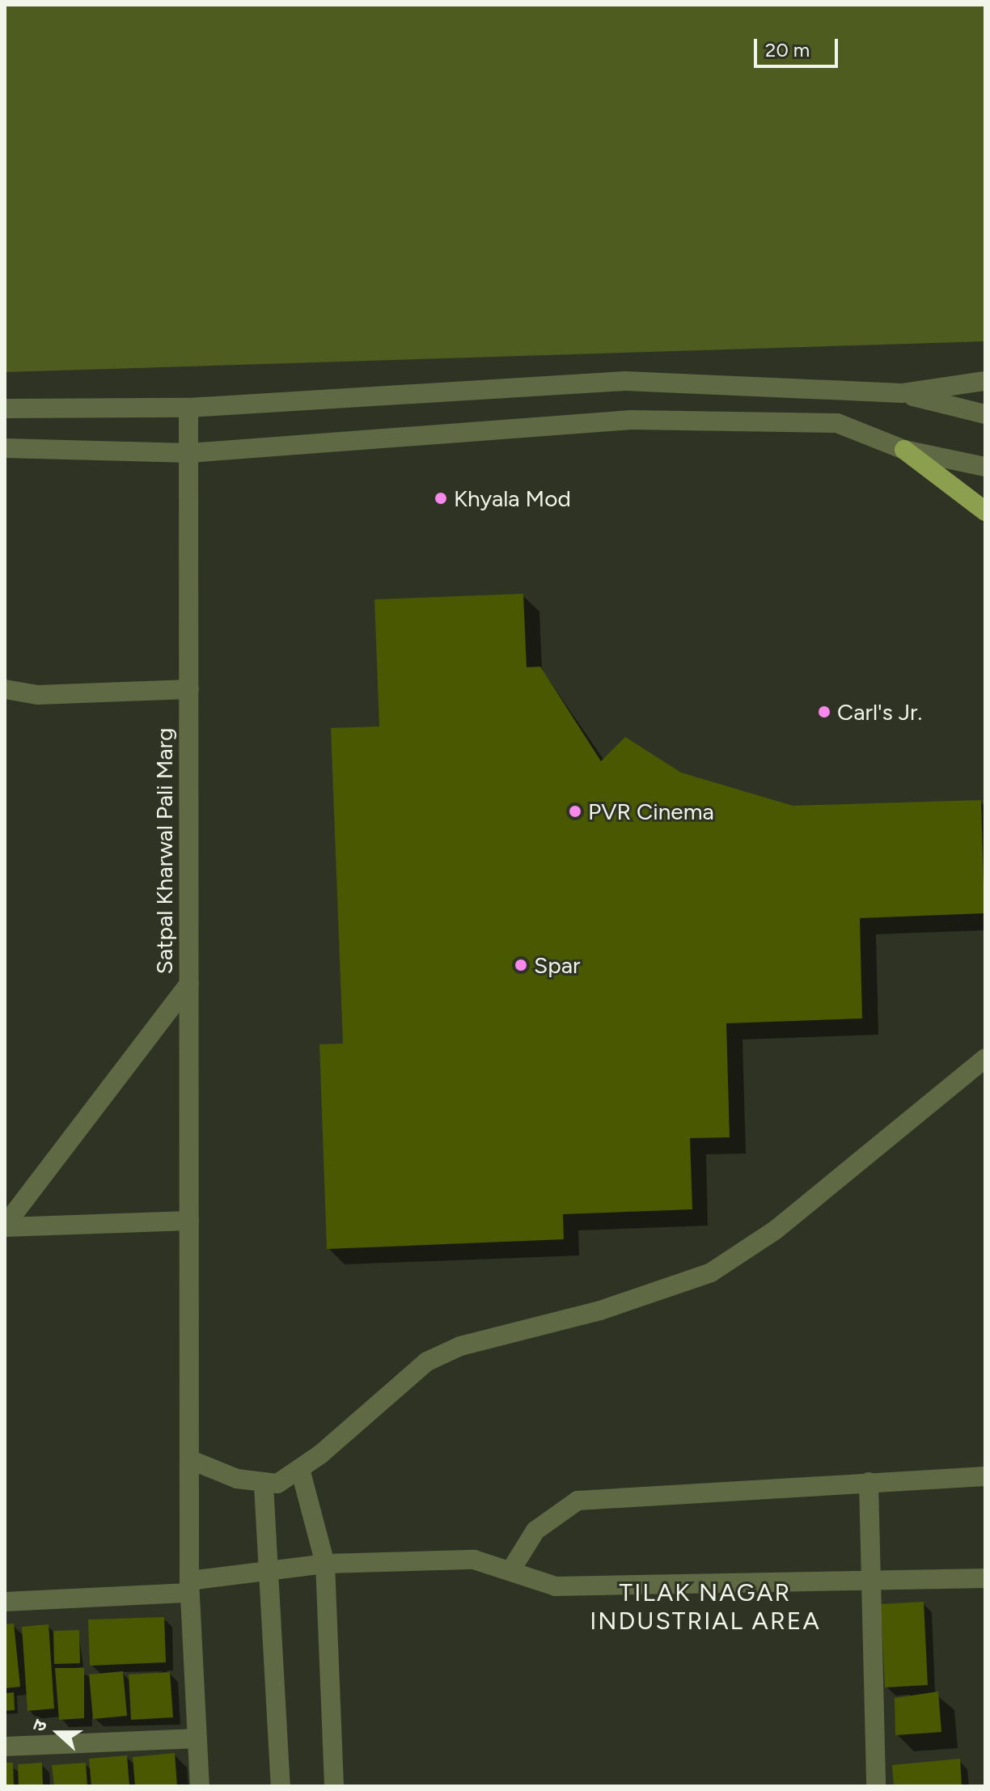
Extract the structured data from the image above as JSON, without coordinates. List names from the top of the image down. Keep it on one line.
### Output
{"streets":{"street":["Satpal Kharwal Pali Marg"]},"districts":["TILAK NAGAR INDUSTRIAL AREA"],"places":["Khyala Mod","Carl's Jr.","PVR Cinema","Spar"],"scale_bar":"20 m","north":"left"}
